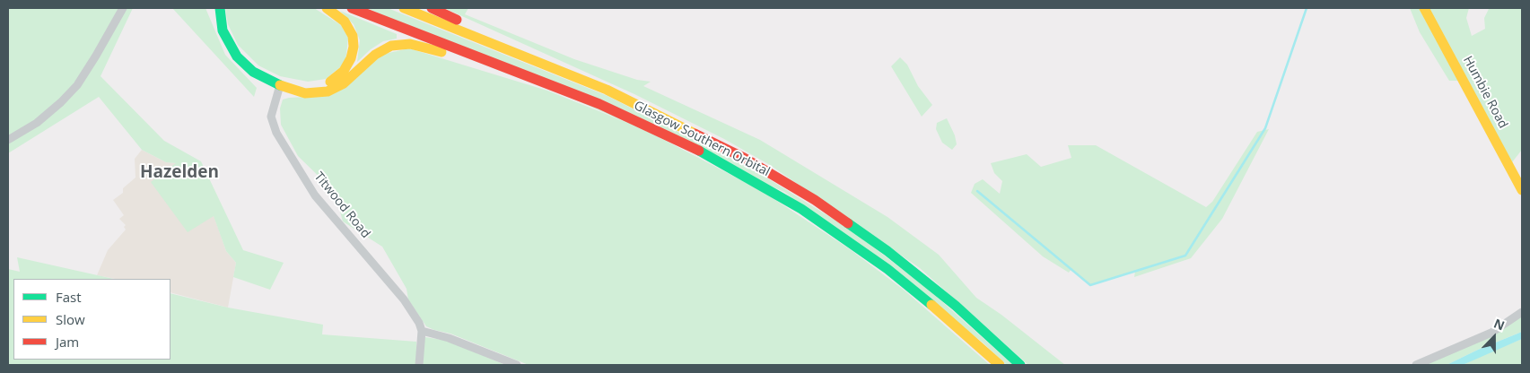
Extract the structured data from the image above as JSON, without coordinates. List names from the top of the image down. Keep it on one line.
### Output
{"streets":{"main road":["Humbie Road","Glasgow Southern Orbital"],"street":["Titwood Road"]},"districts":["Hazelden"],"legend":["Fast","Slow","Jam"],"north":"top"}
